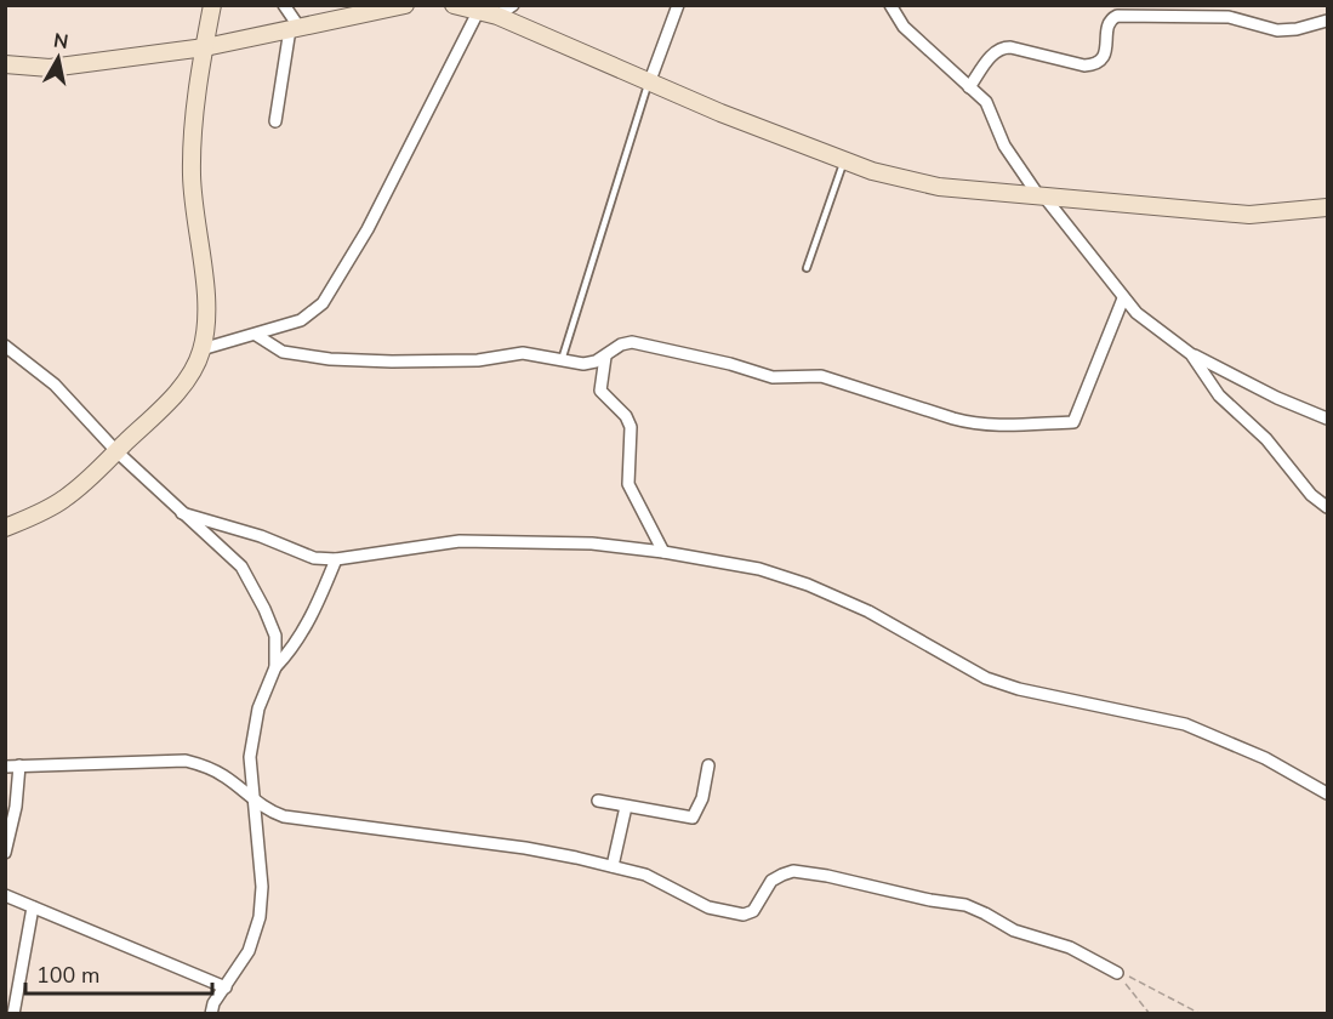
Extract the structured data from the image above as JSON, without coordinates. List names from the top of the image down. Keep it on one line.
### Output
{"scale_bar":"100 m","north":"top"}
